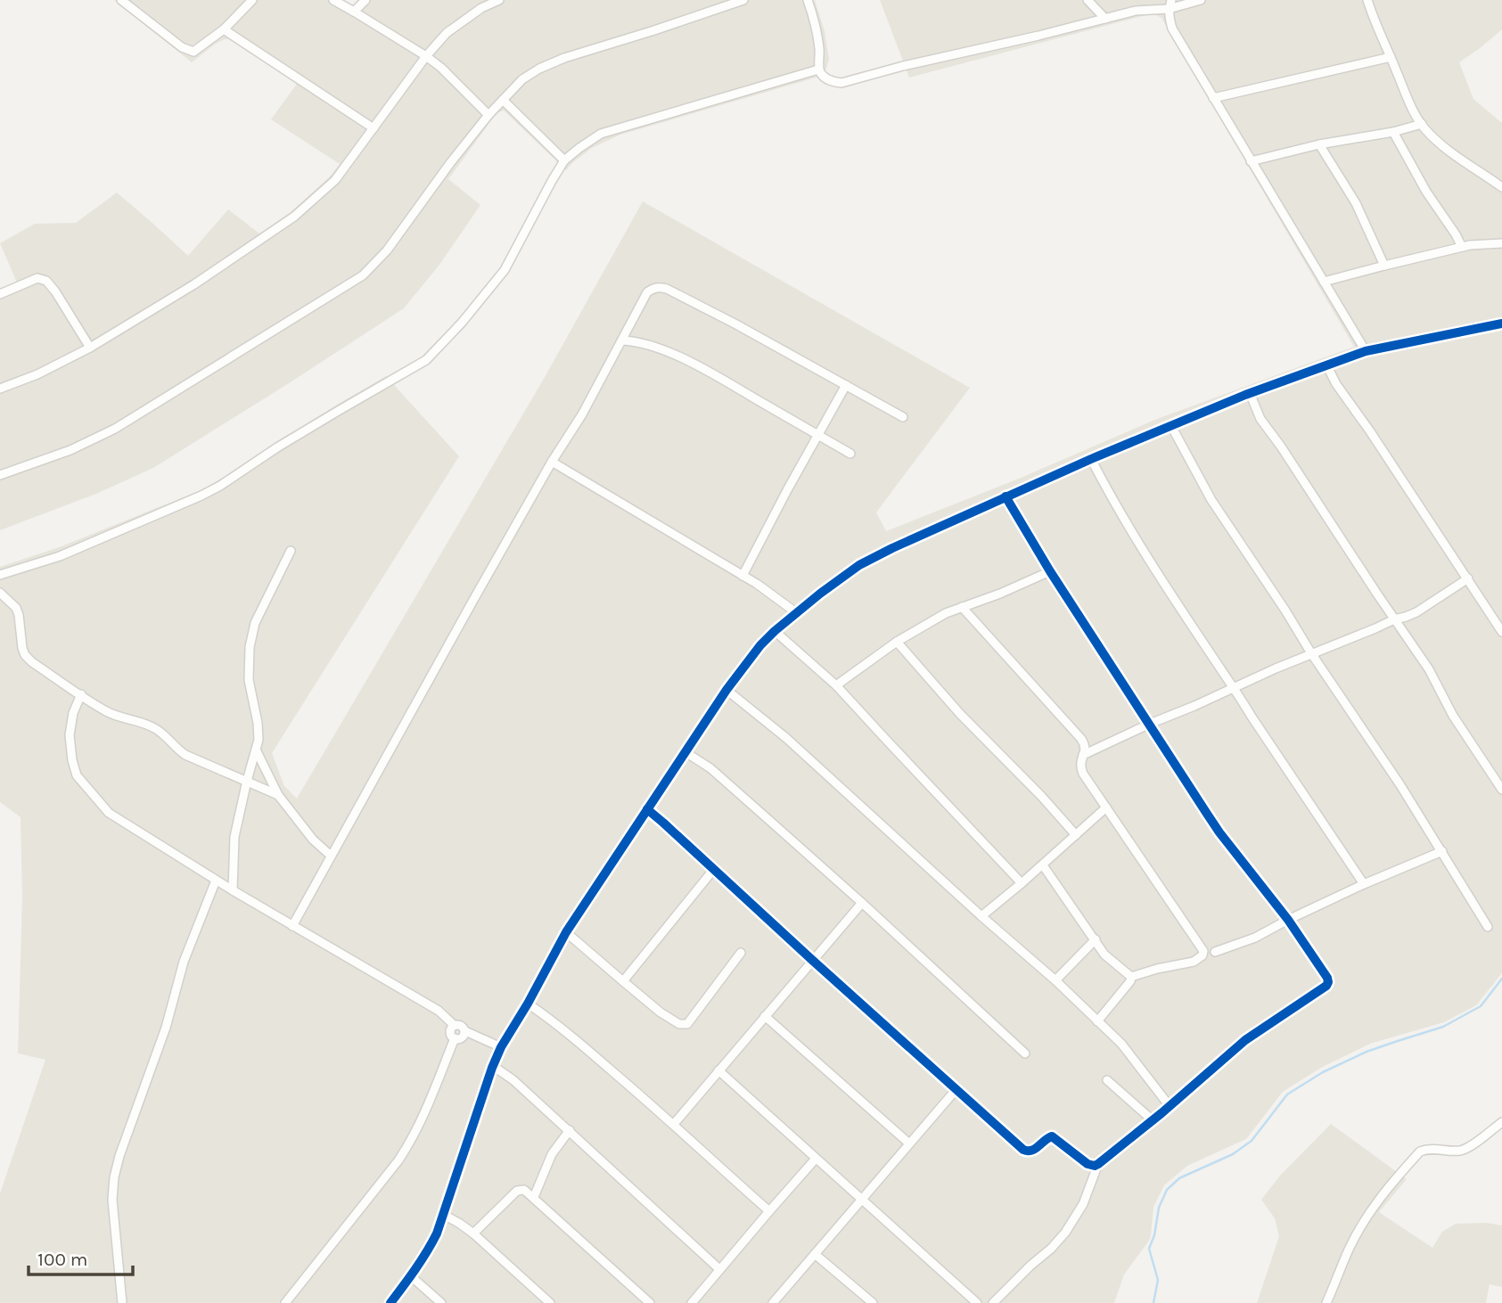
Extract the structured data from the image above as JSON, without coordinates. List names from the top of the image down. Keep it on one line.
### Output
{"scale_bar":"100 m"}
